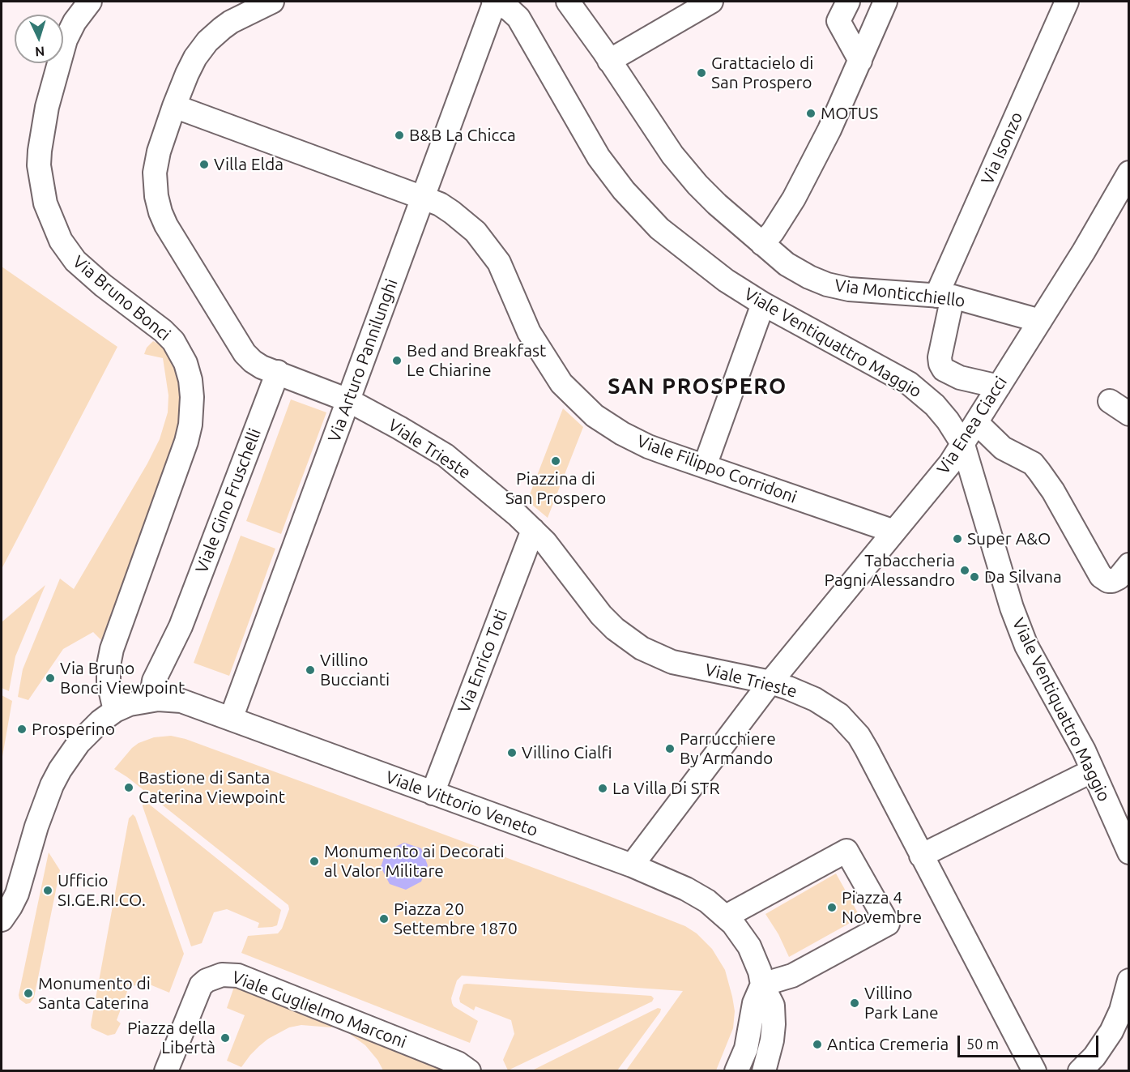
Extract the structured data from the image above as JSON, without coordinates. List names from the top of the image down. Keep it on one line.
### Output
{"streets":{"street":["Via Isonzo","Via Monticchiello","Via Bruno Bonci","Viale Ventiquattro Maggio","Via Arturo Pannilunghi","Via Enea Ciacci","Viale Trieste","Viale Filippo Corridoni","Viale Gino Fruschelli","Via Enrico Toti","Viale Vittorio Veneto","Viale Guglielmo Marconi"]},"crossings":[["Via Isonzo","Via Monticchiello"],["Via Isonzo","Via Enea Ciacci"],["Via Monticchiello","Via Enea Ciacci"],["Via Bruno Bonci","Viale Vittorio Veneto"],["Viale Ventiquattro Maggio","Via Arturo Pannilunghi"],["Viale Ventiquattro Maggio","Via Enea Ciacci"],["Via Arturo Pannilunghi","Viale Trieste"],["Via Arturo Pannilunghi","Viale Filippo Corridoni"],["Via Arturo Pannilunghi","Viale Vittorio Veneto"],["Via Enea Ciacci","Viale Trieste"],["Via Enea Ciacci","Viale Filippo Corridoni"],["Via Enea Ciacci","Viale Vittorio Veneto"],["Viale Trieste","Via Enrico Toti"],["Viale Gino Fruschelli","Viale Vittorio Veneto"],["Via Enrico Toti","Viale Vittorio Veneto"]],"districts":["SAN PROSPERO"],"places":["Grattacielo di San Prospero","MOTUS","B&B La Chicca","Villa Elda","Bed and Breakfast Le Chiarine","Piazzina di San Prospero","Super A&O","Tabaccheria Pagni Alessandro","Da Silvana","Villino Buccianti","Via Bruno Bonci Viewpoint","Prosperino","Parrucchiere By Armando","Villino Cialfi","Bastione di Santa Caterina Viewpoint","La Villa Di STR","Monumento ai Decorati al Valor Militare","Ufficio SI.GE.RI.CO.","Piazza 4 Novembre","Piazza 20 Settembre 1870","Monumento di Santa Caterina","Villino Park Lane","Piazza della Libertà","Antica Cremeria"],"scale_bar":"50 m","north":"bottom"}
